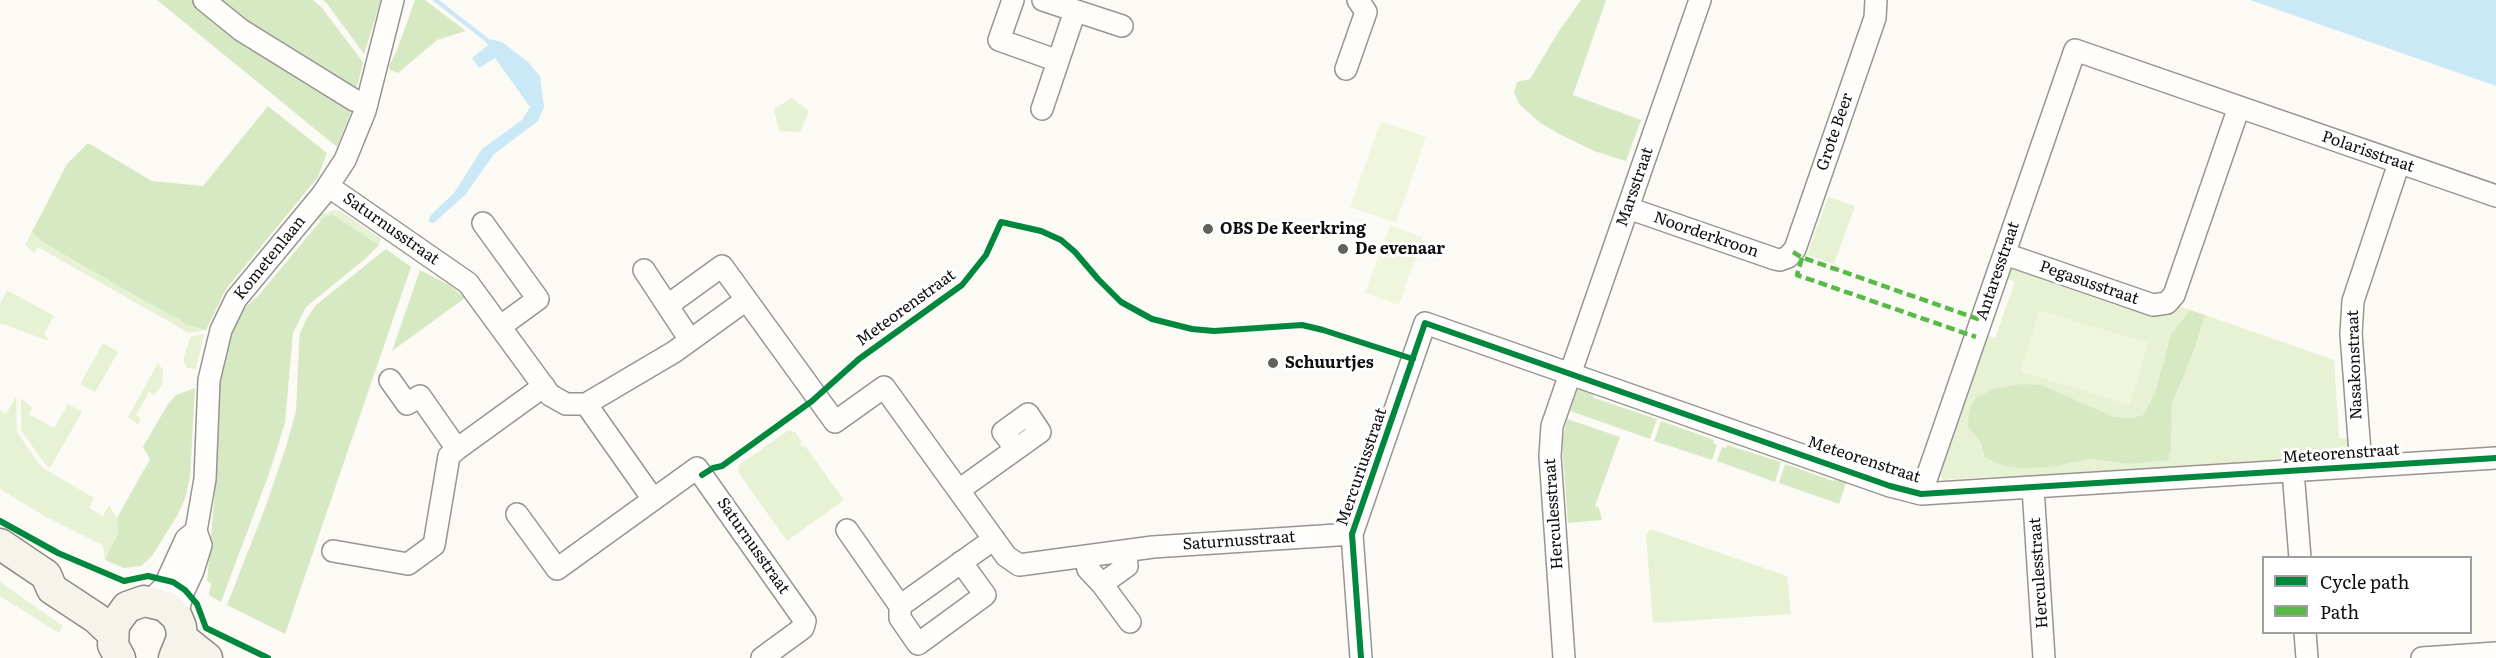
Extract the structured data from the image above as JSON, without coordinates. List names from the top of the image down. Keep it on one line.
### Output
{"streets":{"street":["Grote Beer","Polarisstraat","Marsstraat","Saturnusstraat","Noorderkroon","Kometenlaan","Antaresstraat","Pegasusstraat","Meteorenstraat","Nasakonstraat","Mercuriusstraat","Herculesstraat"]},"crossings":[["Grote Beer","Noorderkroon"],["Polarisstraat","Antaresstraat"],["Polarisstraat","Pegasusstraat"],["Polarisstraat","Nasakonstraat"],["Marsstraat","Noorderkroon"],["Marsstraat","Meteorenstraat"],["Marsstraat","Herculesstraat"],["Saturnusstraat","Kometenlaan"],["Saturnusstraat","Mercuriusstraat"],["Antaresstraat","Pegasusstraat"],["Antaresstraat","Meteorenstraat"],["Meteorenstraat","Nasakonstraat"],["Meteorenstraat","Mercuriusstraat"],["Meteorenstraat","Herculesstraat"]],"places":["OBS De Keerkring","De evenaar","Schuurtjes"],"legend":["Cycle path","Path"]}
